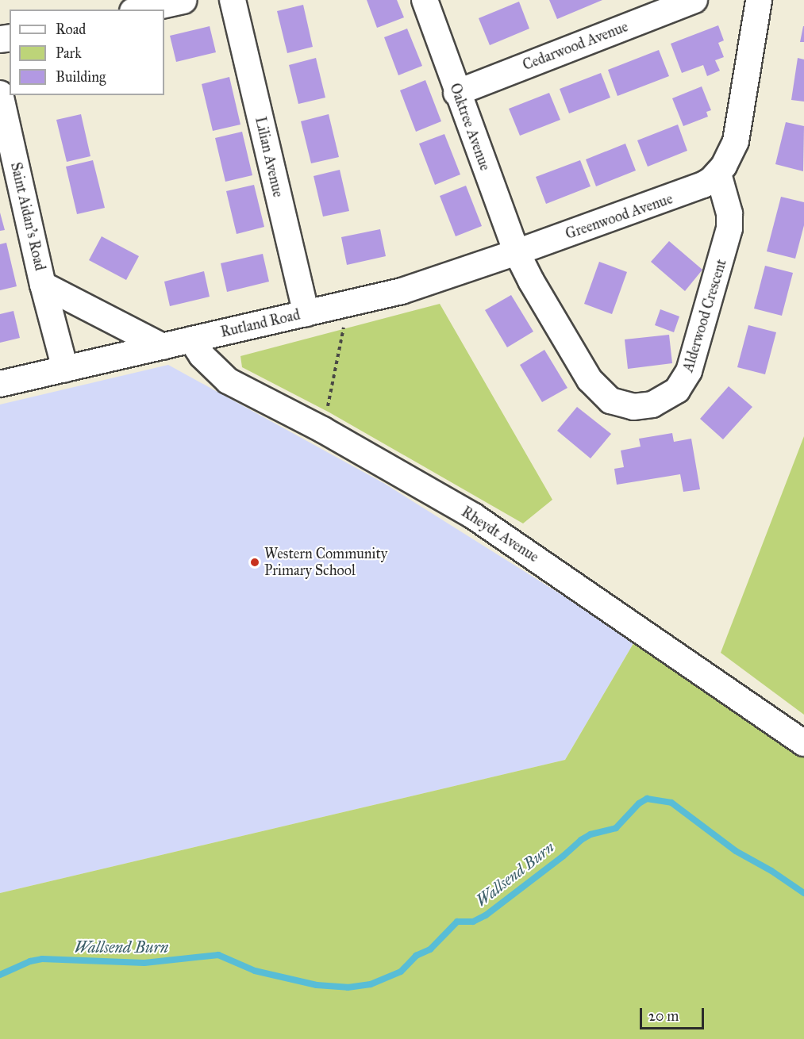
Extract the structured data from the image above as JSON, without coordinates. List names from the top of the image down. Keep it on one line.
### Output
{"streets":{"street":["Cedarwood Avenue","Oaktree Avenue","Lilian Avenue","Saint Aidan's Road","Greenwood Avenue","Alderwood Crescent","Rutland Road","Rheydt Avenue"]},"crossings":[["Cedarwood Avenue","Oaktree Avenue"],["Oaktree Avenue","Greenwood Avenue"],["Oaktree Avenue","Alderwood Crescent"],["Oaktree Avenue","Rutland Road"],["Lilian Avenue","Rutland Road"],["Saint Aidan's Road","Rutland Road"],["Greenwood Avenue","Alderwood Crescent"],["Greenwood Avenue","Rutland Road"],["Alderwood Crescent","Rutland Road"],["Rutland Road","Rheydt Avenue"]],"water":["Wallsend Burn"],"places":["Western Community Primary School"],"legend":["Road","Park","Building"],"scale_bar":"20 m"}
